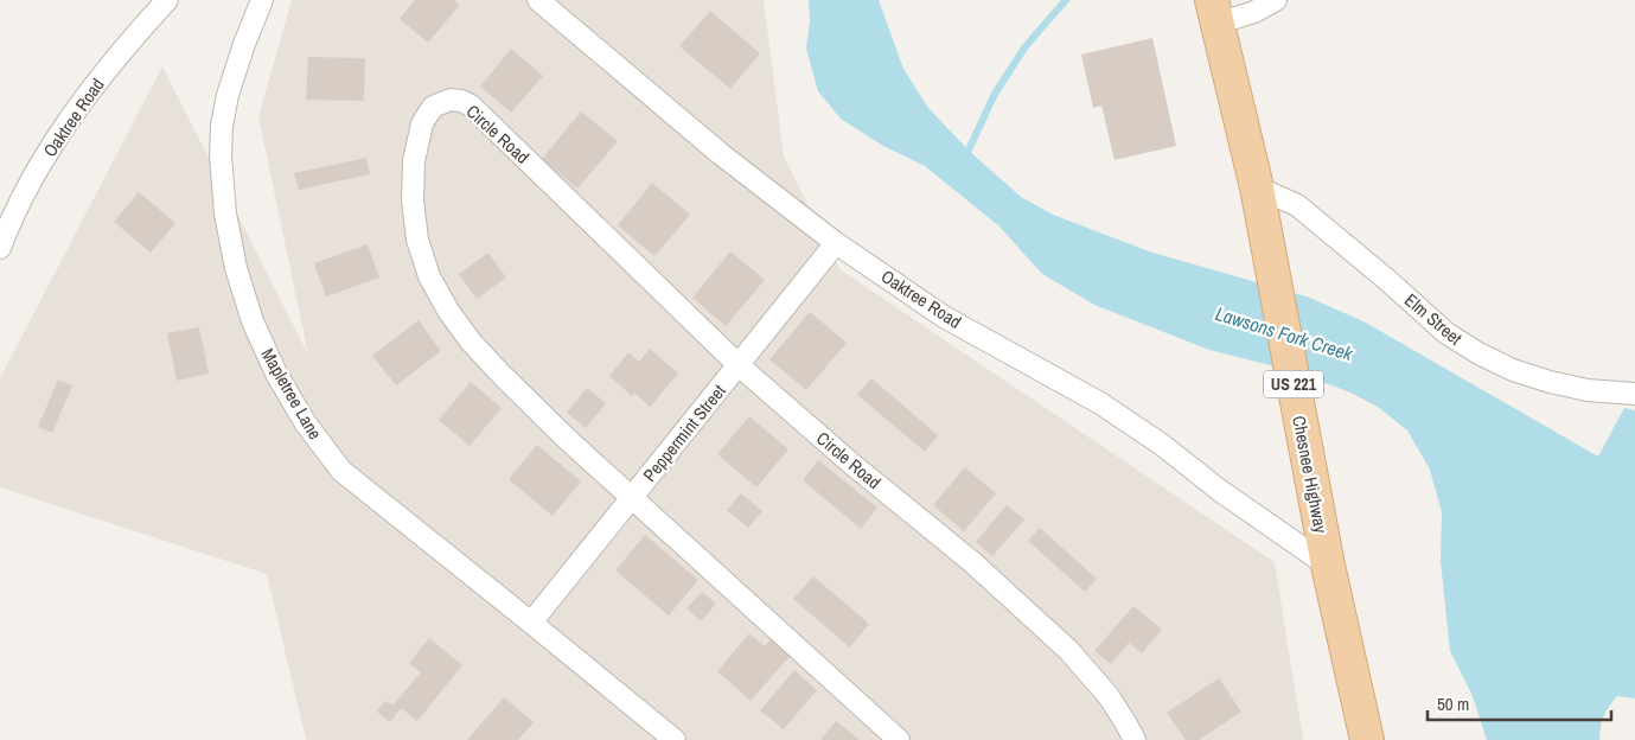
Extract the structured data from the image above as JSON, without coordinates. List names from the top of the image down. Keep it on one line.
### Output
{"streets":{"main road":["US 221","Chesnee Highway"],"street":["Oaktree Road","Circle Road","Elm Street","Mapletree Lane","Peppermint Street"]},"crossings":[["Oaktree Road","Peppermint Street"],["Oaktree Road","Chesnee Highway"],["Circle Road","Peppermint Street"],["Elm Street","Chesnee Highway"],["Mapletree Lane","Peppermint Street"]],"water":["Lawsons Fork Creek"],"scale_bar":"50 m"}
